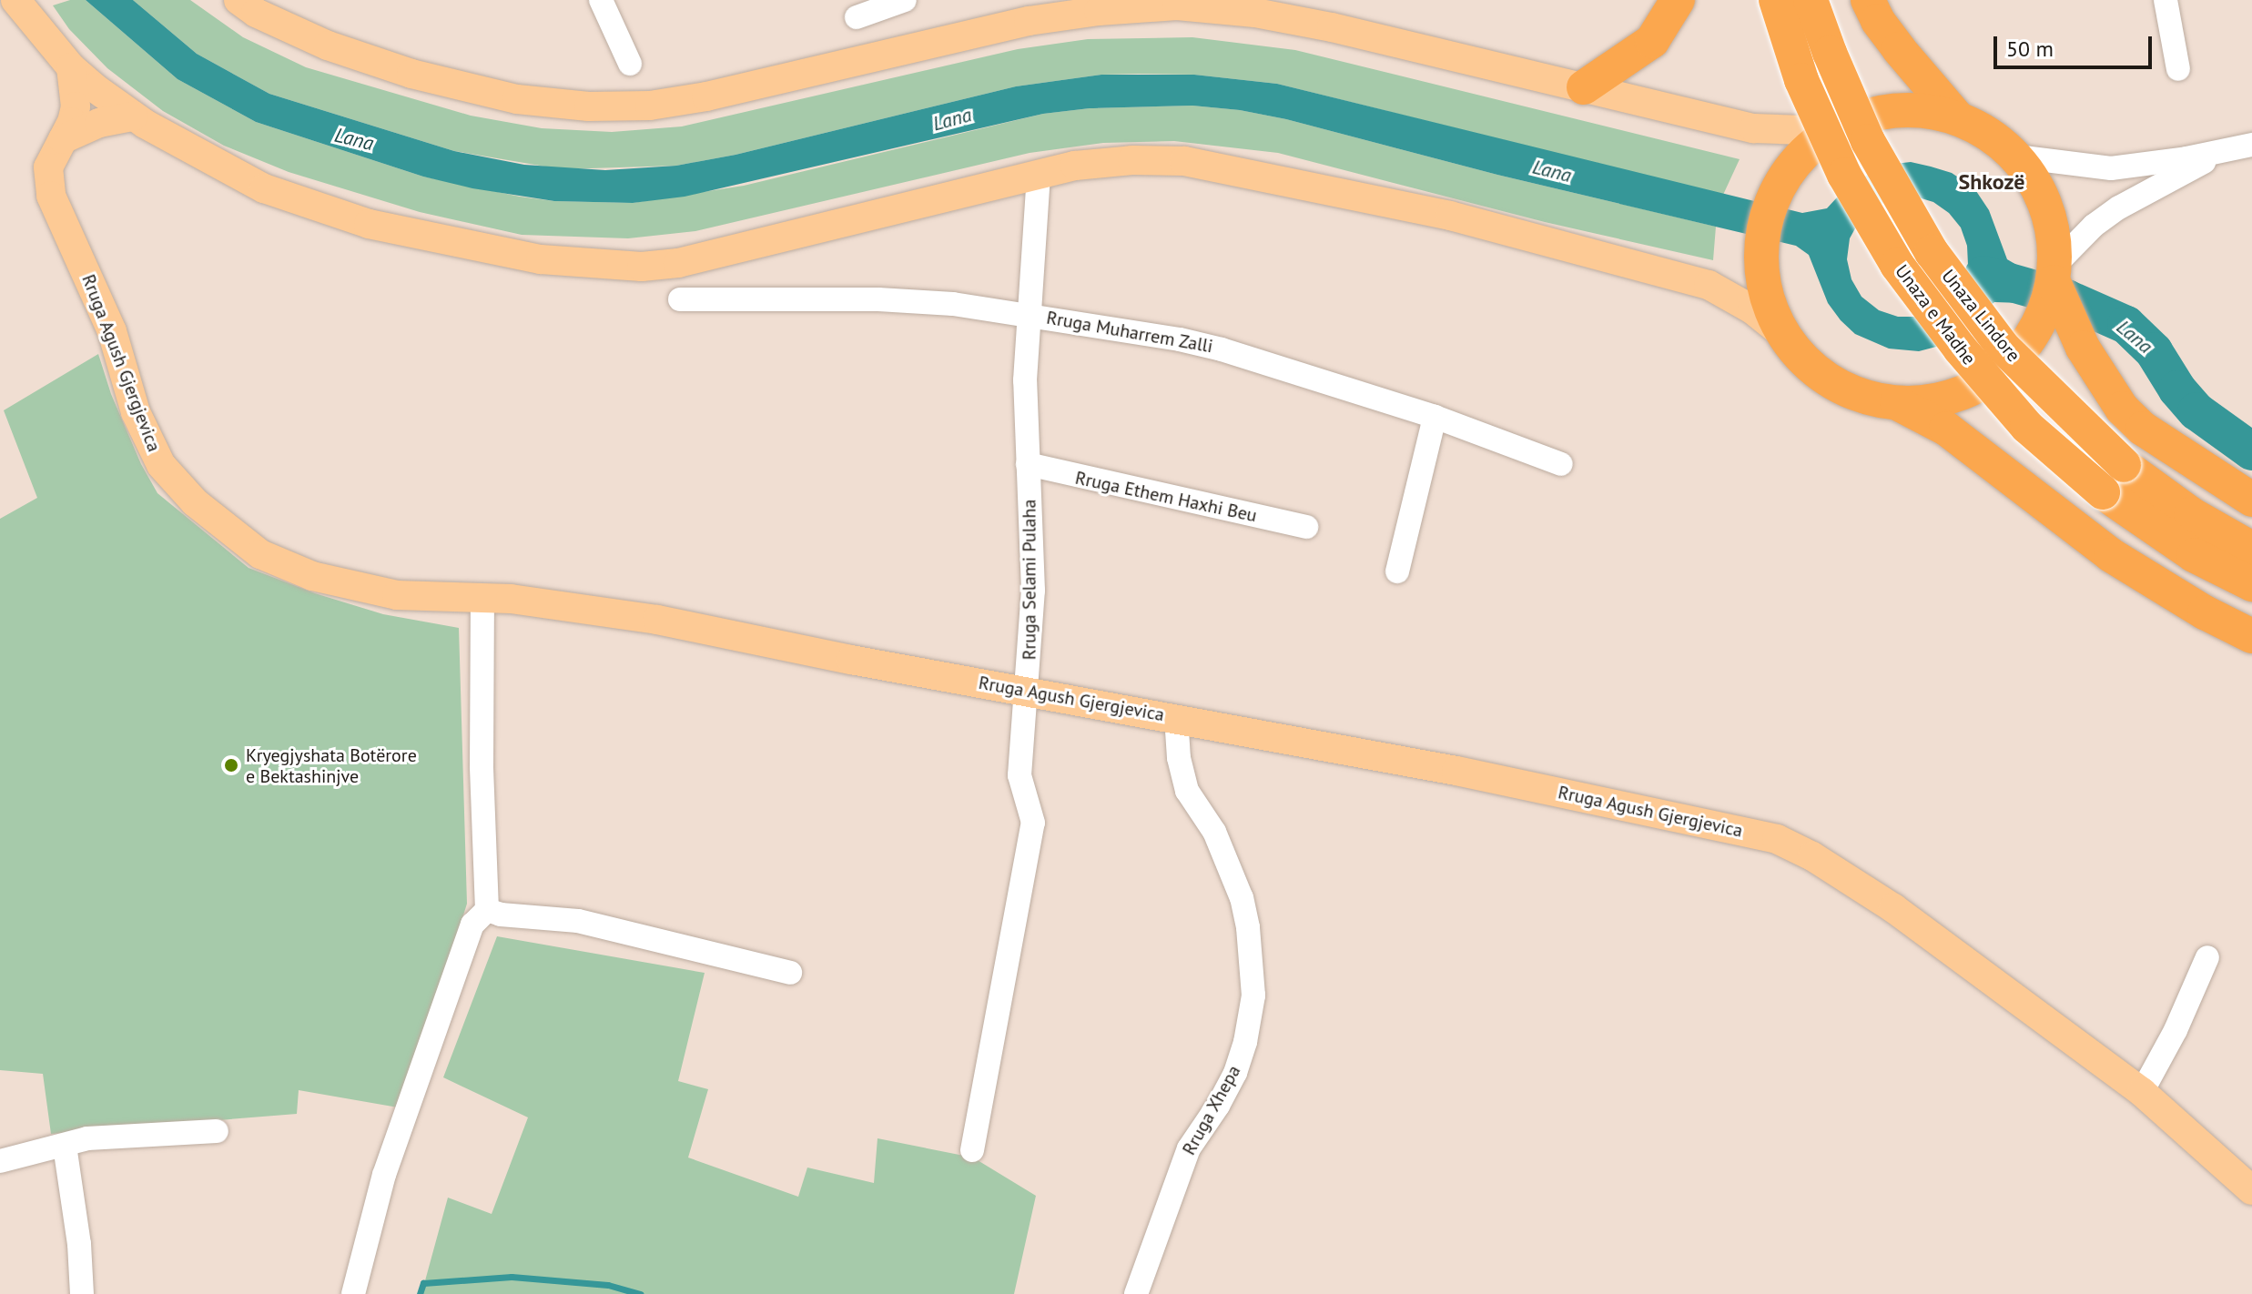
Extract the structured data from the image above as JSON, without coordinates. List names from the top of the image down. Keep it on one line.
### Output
{"streets":{"highway":["Unaza e Madhe","Unaza Lindore"],"main road":["Rruga Agush Gjergjevica"],"street":["Rruga Muharrem Zalli","Rruga Ethem Haxhi Beu","Rruga Selami Pulaha","Rruga Xhepa"]},"crossings":[["Rruga Muharrem Zalli","Rruga Selami Pulaha"],["Rruga Agush Gjergjevica","Rruga Selami Pulaha"],["Rruga Agush Gjergjevica","Rruga Xhepa"],["Rruga Ethem Haxhi Beu","Rruga Selami Pulaha"]],"districts":["Shkozë"],"water":["Lana"],"places":["Kryegjyshata Botërore e Bektashinjve"],"scale_bar":"50 m"}
